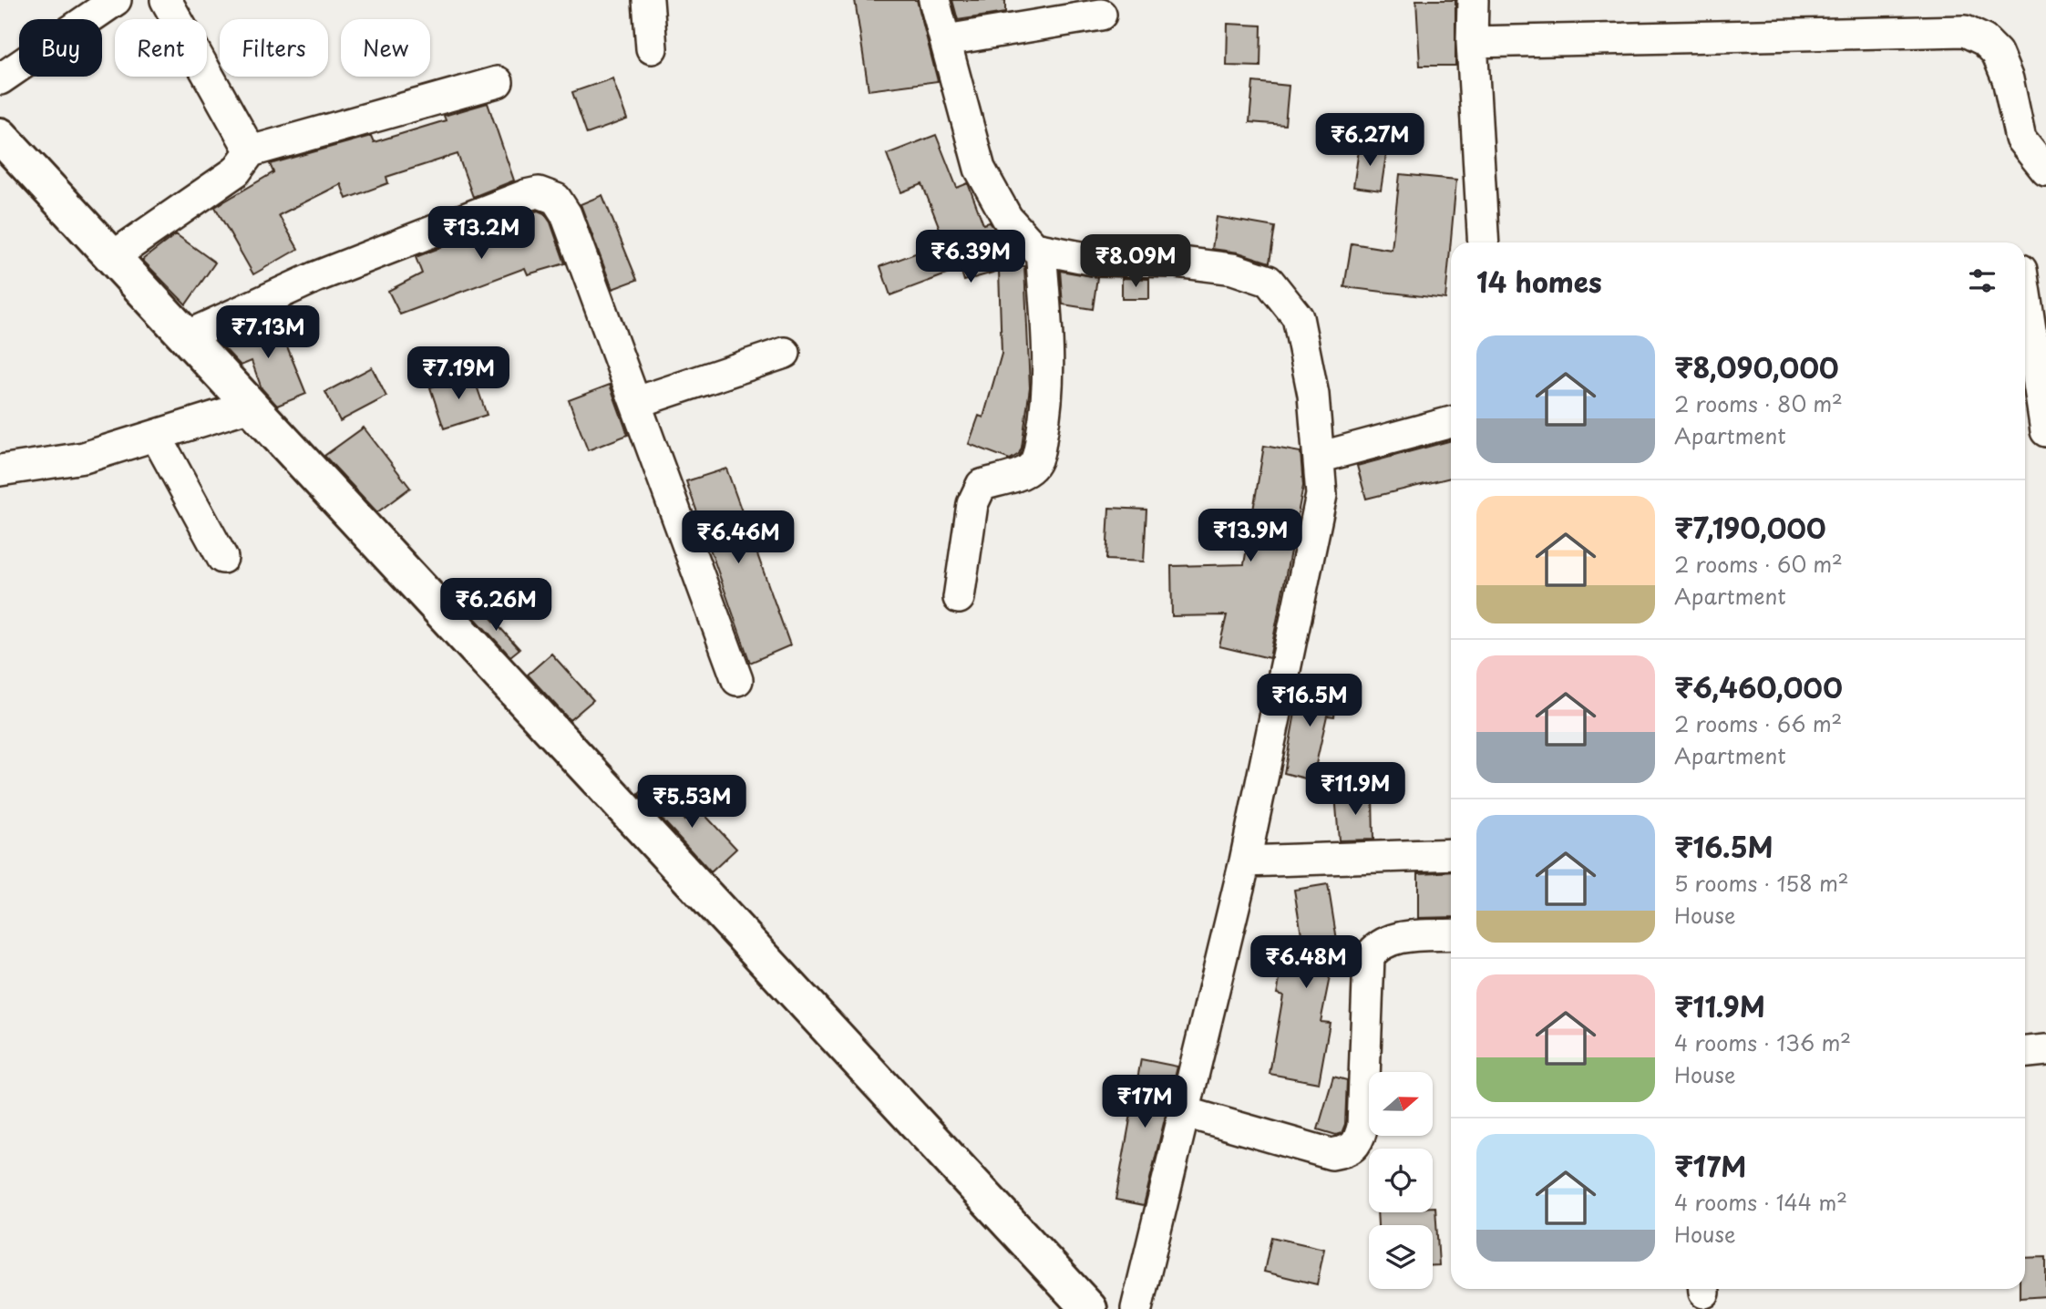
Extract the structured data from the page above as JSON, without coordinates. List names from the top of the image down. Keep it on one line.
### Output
{"north":"right","page":{"chip":["Buy","Rent","Filters","New"],"price":["₹6.27M","₹13.2M","₹6.39M","₹8.09M","₹7.13M","₹7.19M","₹13.9M","₹6.46M","₹6.26M","₹16.5M","₹11.9M","₹5.53M","₹6.48M","₹17M"],"heading":"14 homes","list":[{"name":"₹8,090,000","note":"2 rooms · 80 m² · Apartment"},{"name":"₹7,190,000","note":"2 rooms · 60 m² · Apartment"},{"name":"₹6,460,000","note":"2 rooms · 66 m² · Apartment"},{"name":"₹16.5M","note":"5 rooms · 158 m² · House"},{"name":"₹11.9M","note":"4 rooms · 136 m² · House"},{"name":"₹17M","note":"4 rooms · 144 m² · House"}]}}
